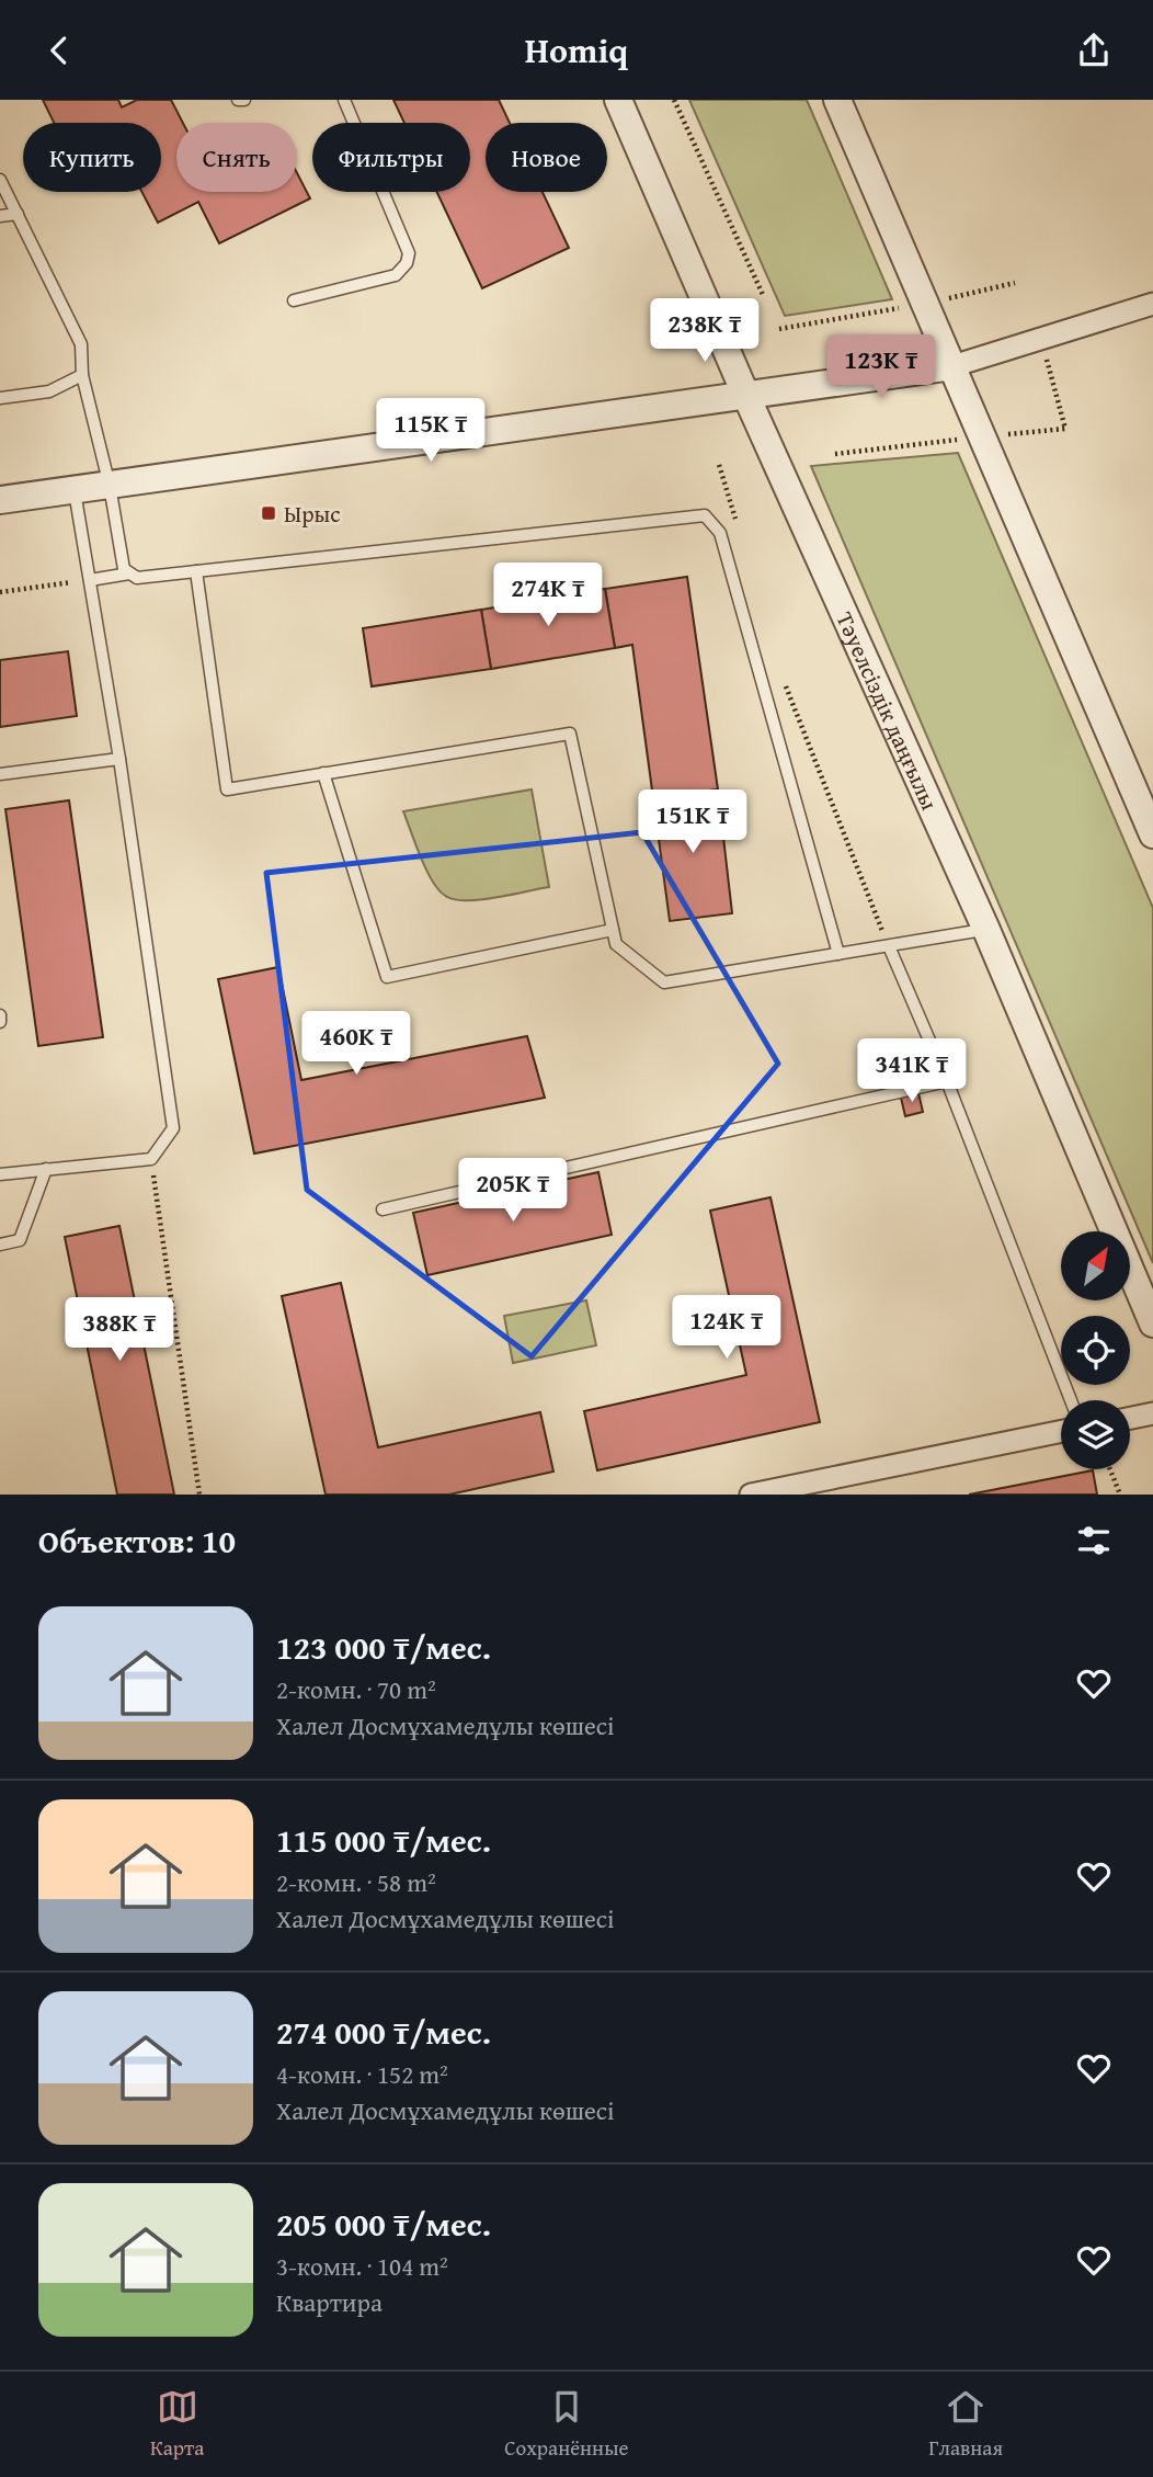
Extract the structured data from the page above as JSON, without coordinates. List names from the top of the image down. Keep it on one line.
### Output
{"streets":{"street":["Тәуелсіздік даңғылы"]},"places":{"transit":["Ырыс"]},"north":"top right","page":{"header":"Homiq","chip":["Купить","Снять","Фильтры","Новое"],"price":["238K ₸","123K ₸","115K ₸","274K ₸","151K ₸","460K ₸","341K ₸","205K ₸","124K ₸","388K ₸"],"heading":"Объектов: 10","list":[{"name":"123 000 ₸/мес.","note":"2-комн. · 70 m² · Халел Досмұхамедұлы көшесі"},{"name":"115 000 ₸/мес.","note":"2-комн. · 58 m² · Халел Досмұхамедұлы көшесі"},{"name":"274 000 ₸/мес.","note":"4-комн. · 152 m² · Халел Досмұхамедұлы көшесі"},{"name":"205 000 ₸/мес.","note":"3-комн. · 104 m² · Квартира"}],"tabs":["Карта","Сохранённые","Главная"]}}
